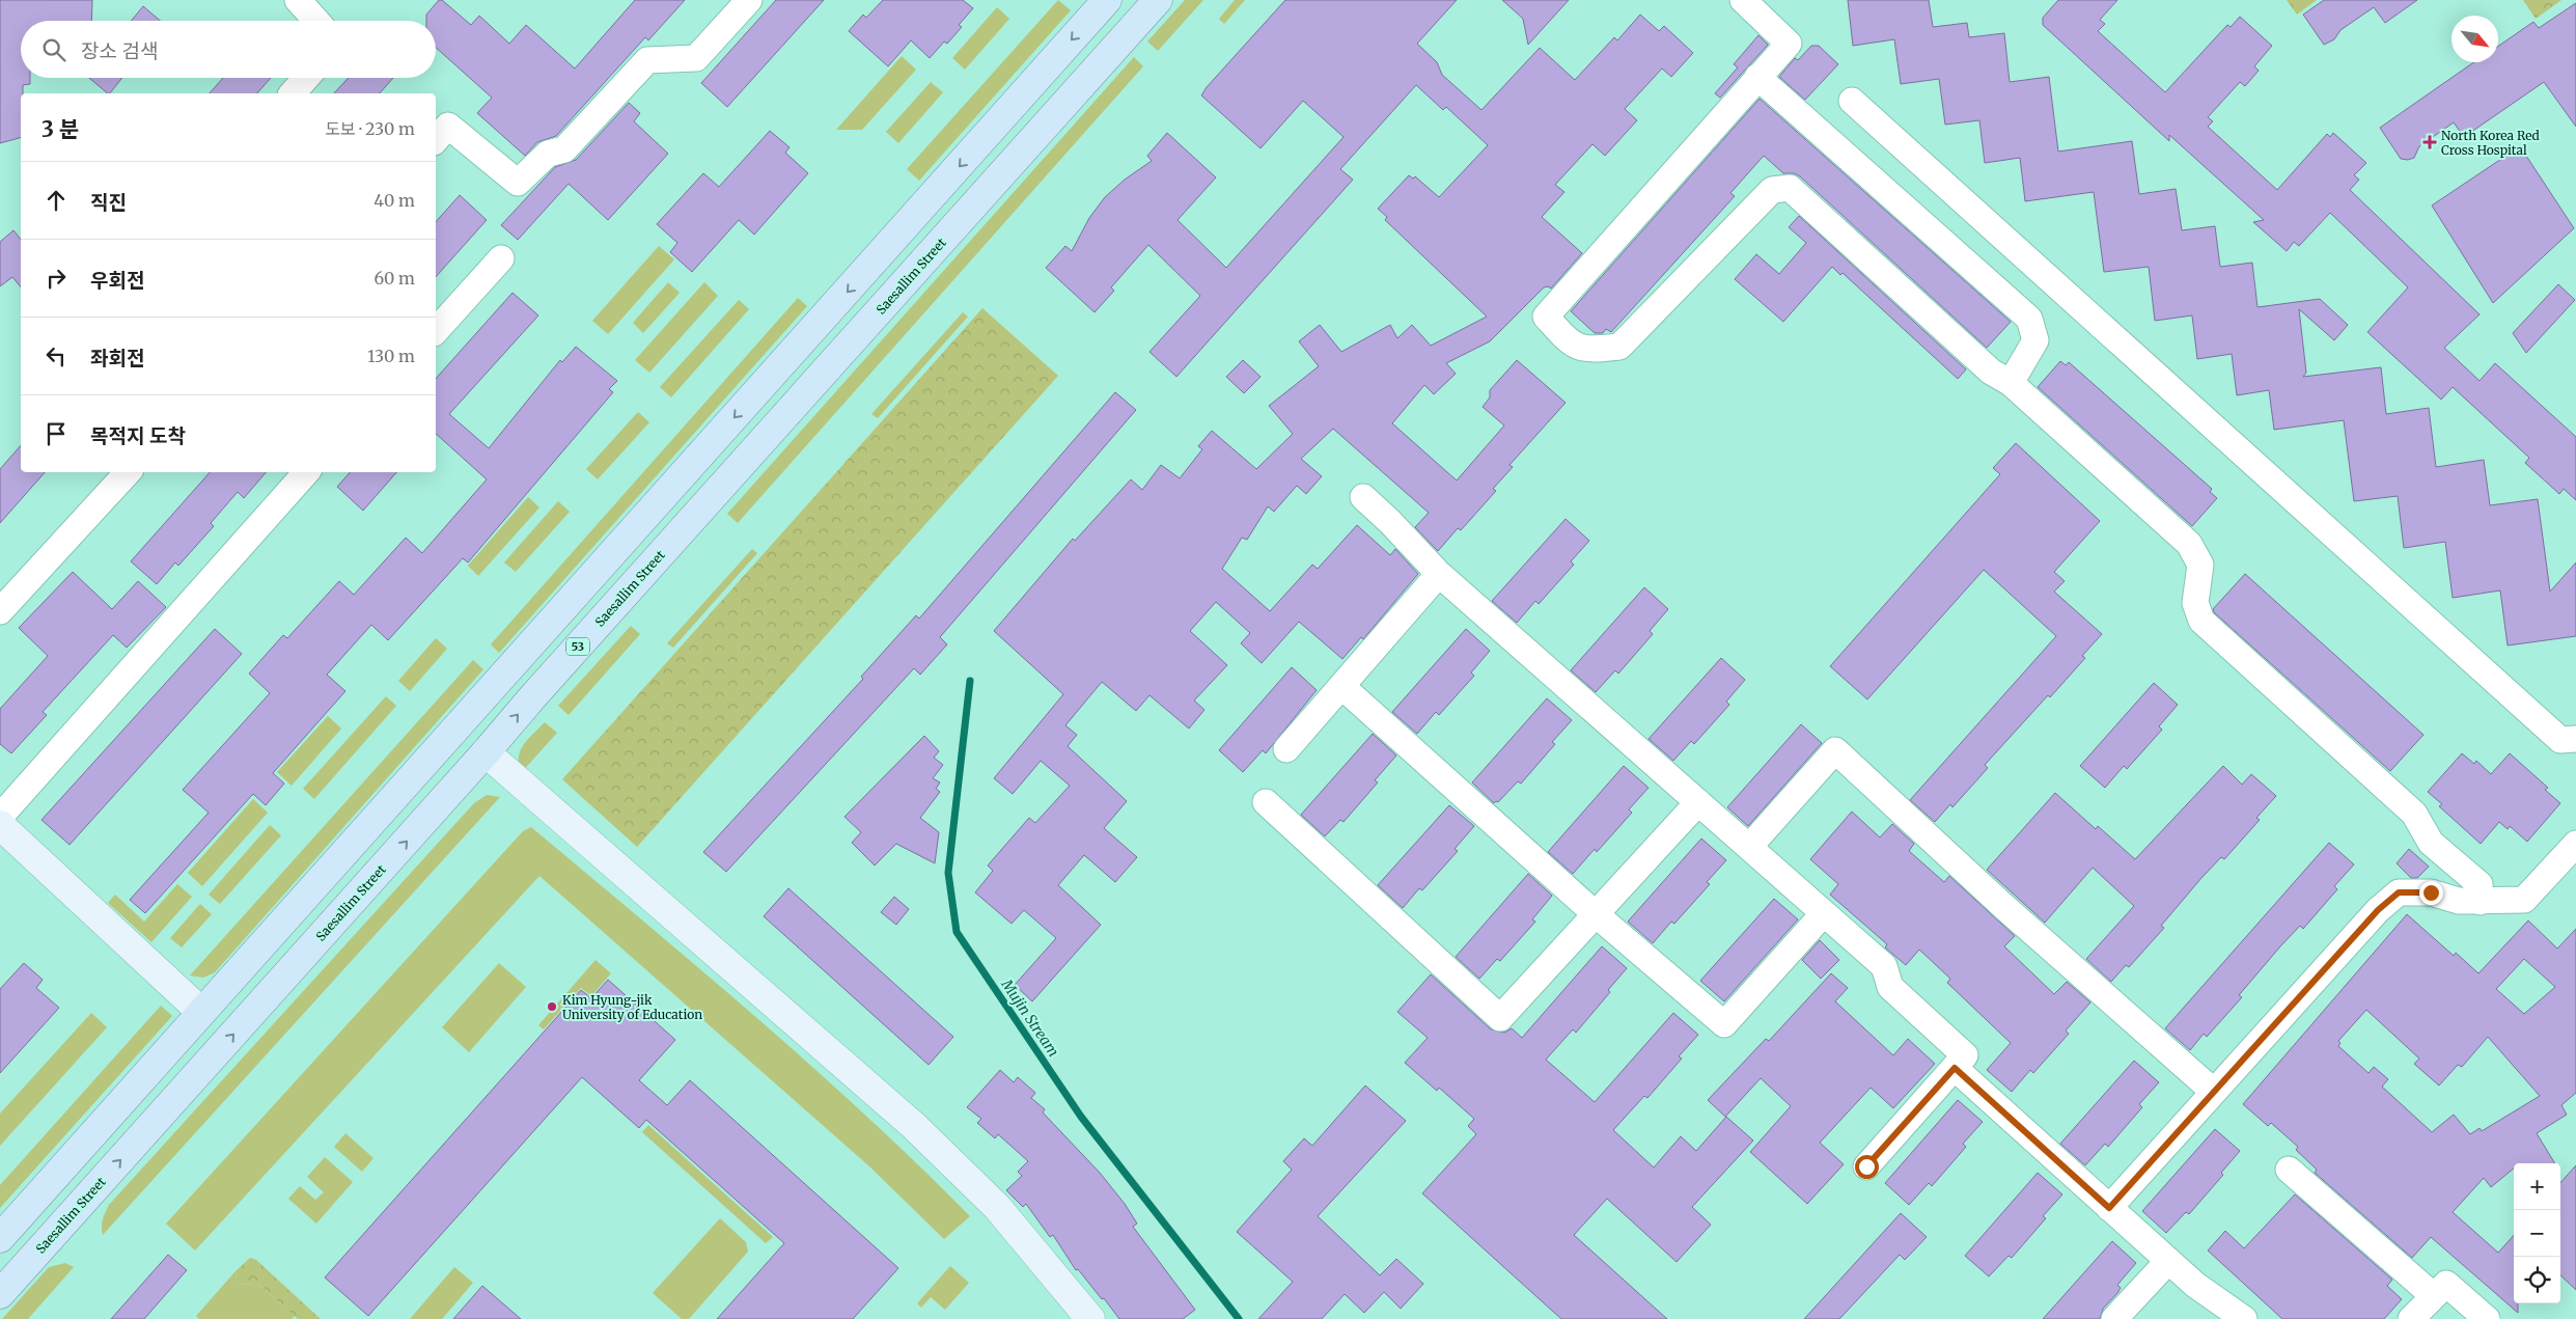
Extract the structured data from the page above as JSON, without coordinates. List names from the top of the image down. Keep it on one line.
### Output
{"streets":{"main road":["Saesallim Street","53"]},"water":["Mujin Stream"],"places":{"health":["North Korea Red Cross Hospital"],"other":["Kim Hyung-jik University of Education"]},"north":"bottom right","page":{"search":"장소 검색","heading":["3 분","도보 · 230 m"],"list":[["직진","40 m"],["우회전","60 m"],["좌회전","130 m"],"목적지 도착"],"map_buttons":["+","−"]}}
